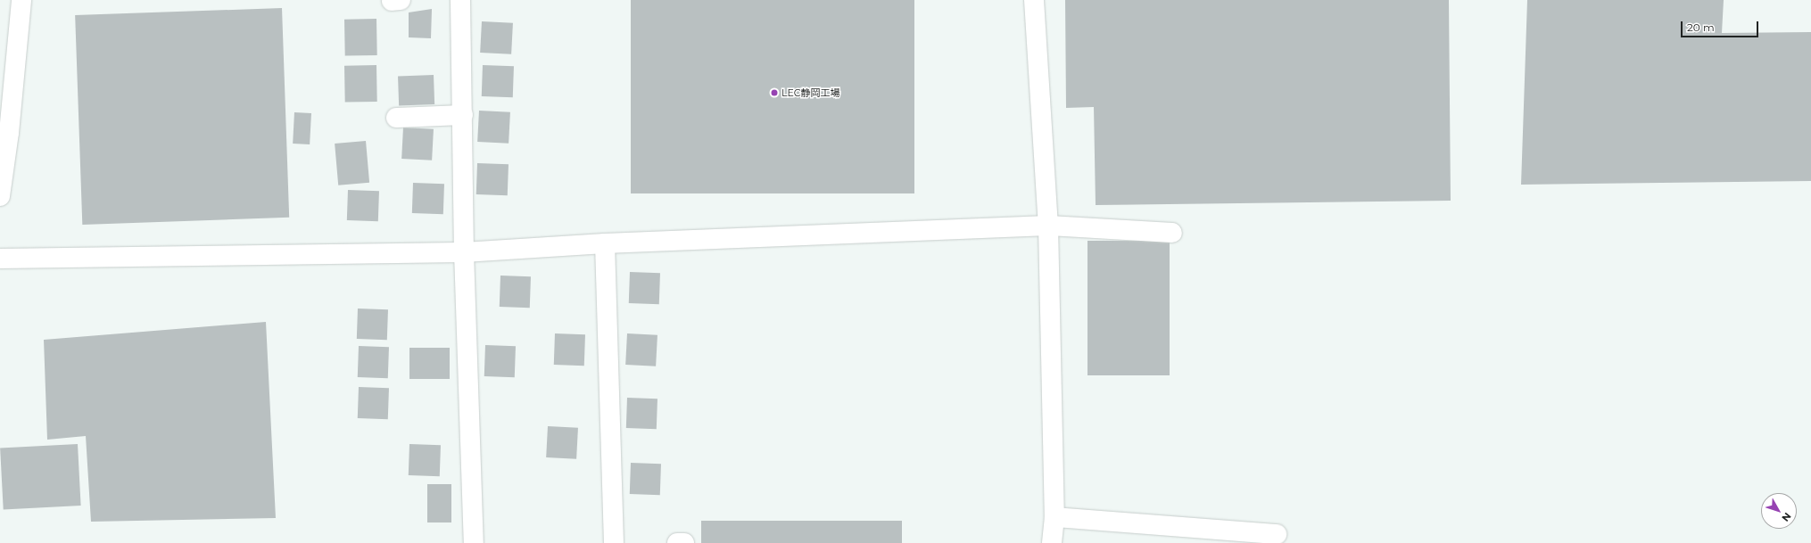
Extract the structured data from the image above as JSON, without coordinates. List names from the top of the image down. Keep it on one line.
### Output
{"places":["LEC静岡工場"],"scale_bar":"20 m","north":"bottom right"}
